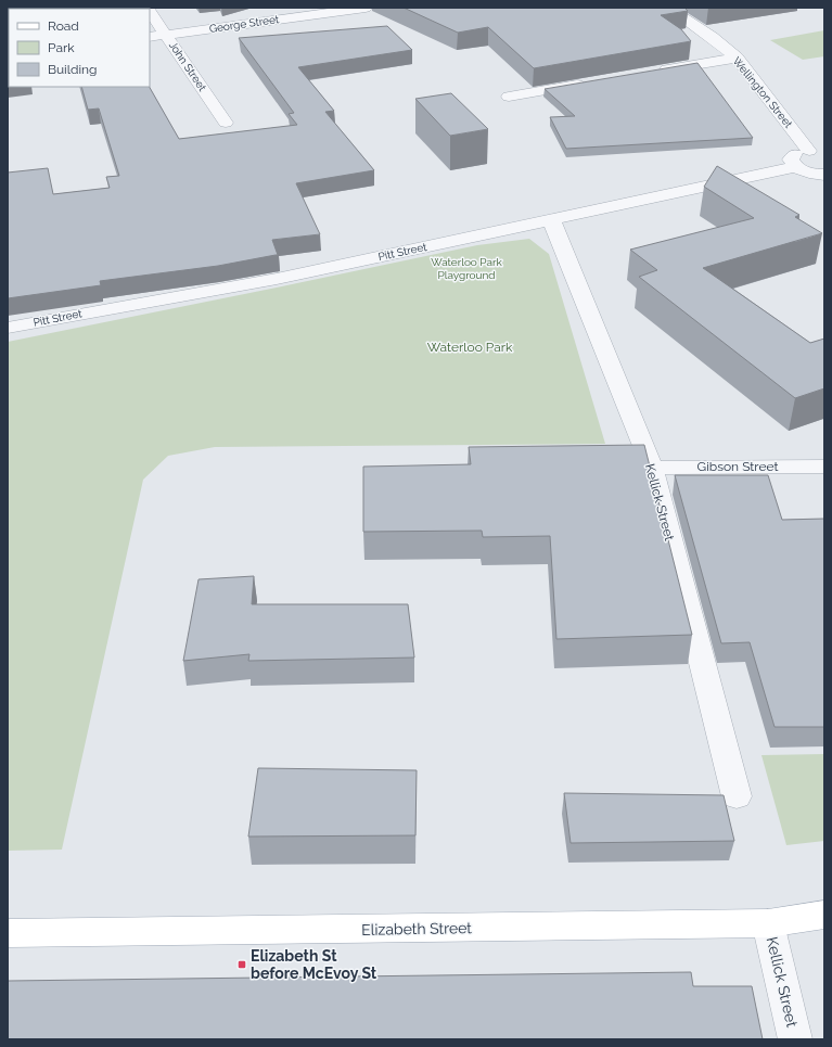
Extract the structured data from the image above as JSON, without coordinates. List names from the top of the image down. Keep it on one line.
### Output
{"streets":{"main road":["Elizabeth Street"],"street":["George Street","John Street","Wellington Street","Pitt Street","Gibson Street","Kellick Street"]},"crossings":[["George Street","John Street"],["Wellington Street","Pitt Street"],["Pitt Street","Kellick Street"],["Gibson Street","Kellick Street"],["Kellick Street","Elizabeth Street"]],"parks":["Waterloo Park Playground","Waterloo Park"],"places":{"transit":["Elizabeth St before McEvoy St"]},"legend":["Road","Park","Building"]}
